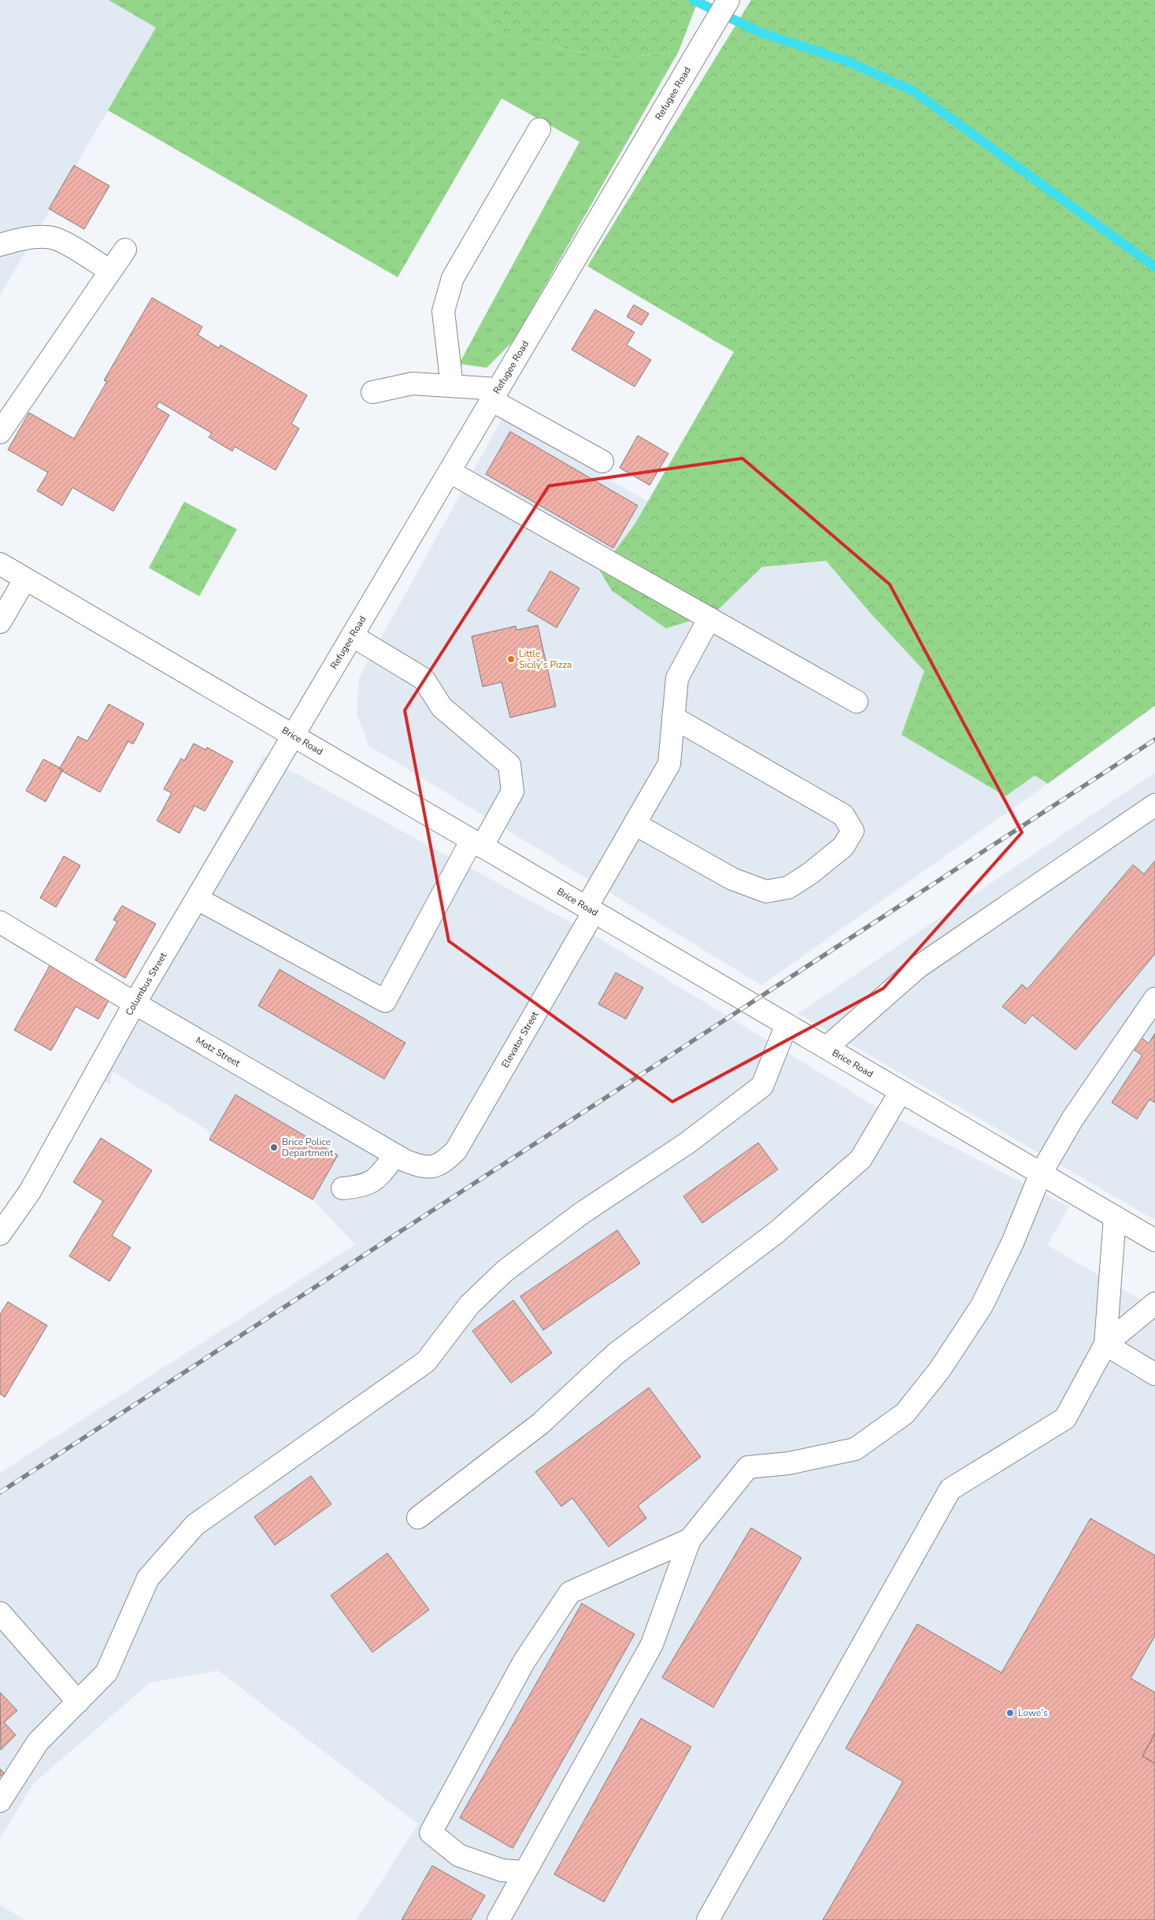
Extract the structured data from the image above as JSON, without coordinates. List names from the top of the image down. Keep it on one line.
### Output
{"streets":{"street":["Refugee Road","Brice Road","Columbus Street","Elevator Street","Motz Street"]},"crossings":[["Refugee Road","Brice Road"],["Refugee Road","Columbus Street"],["Brice Road","Columbus Street"],["Brice Road","Elevator Street"],["Columbus Street","Motz Street"],["Elevator Street","Motz Street"]],"places":["Little Sicily's Pizza","Brice Police Department","Lowe's"]}
